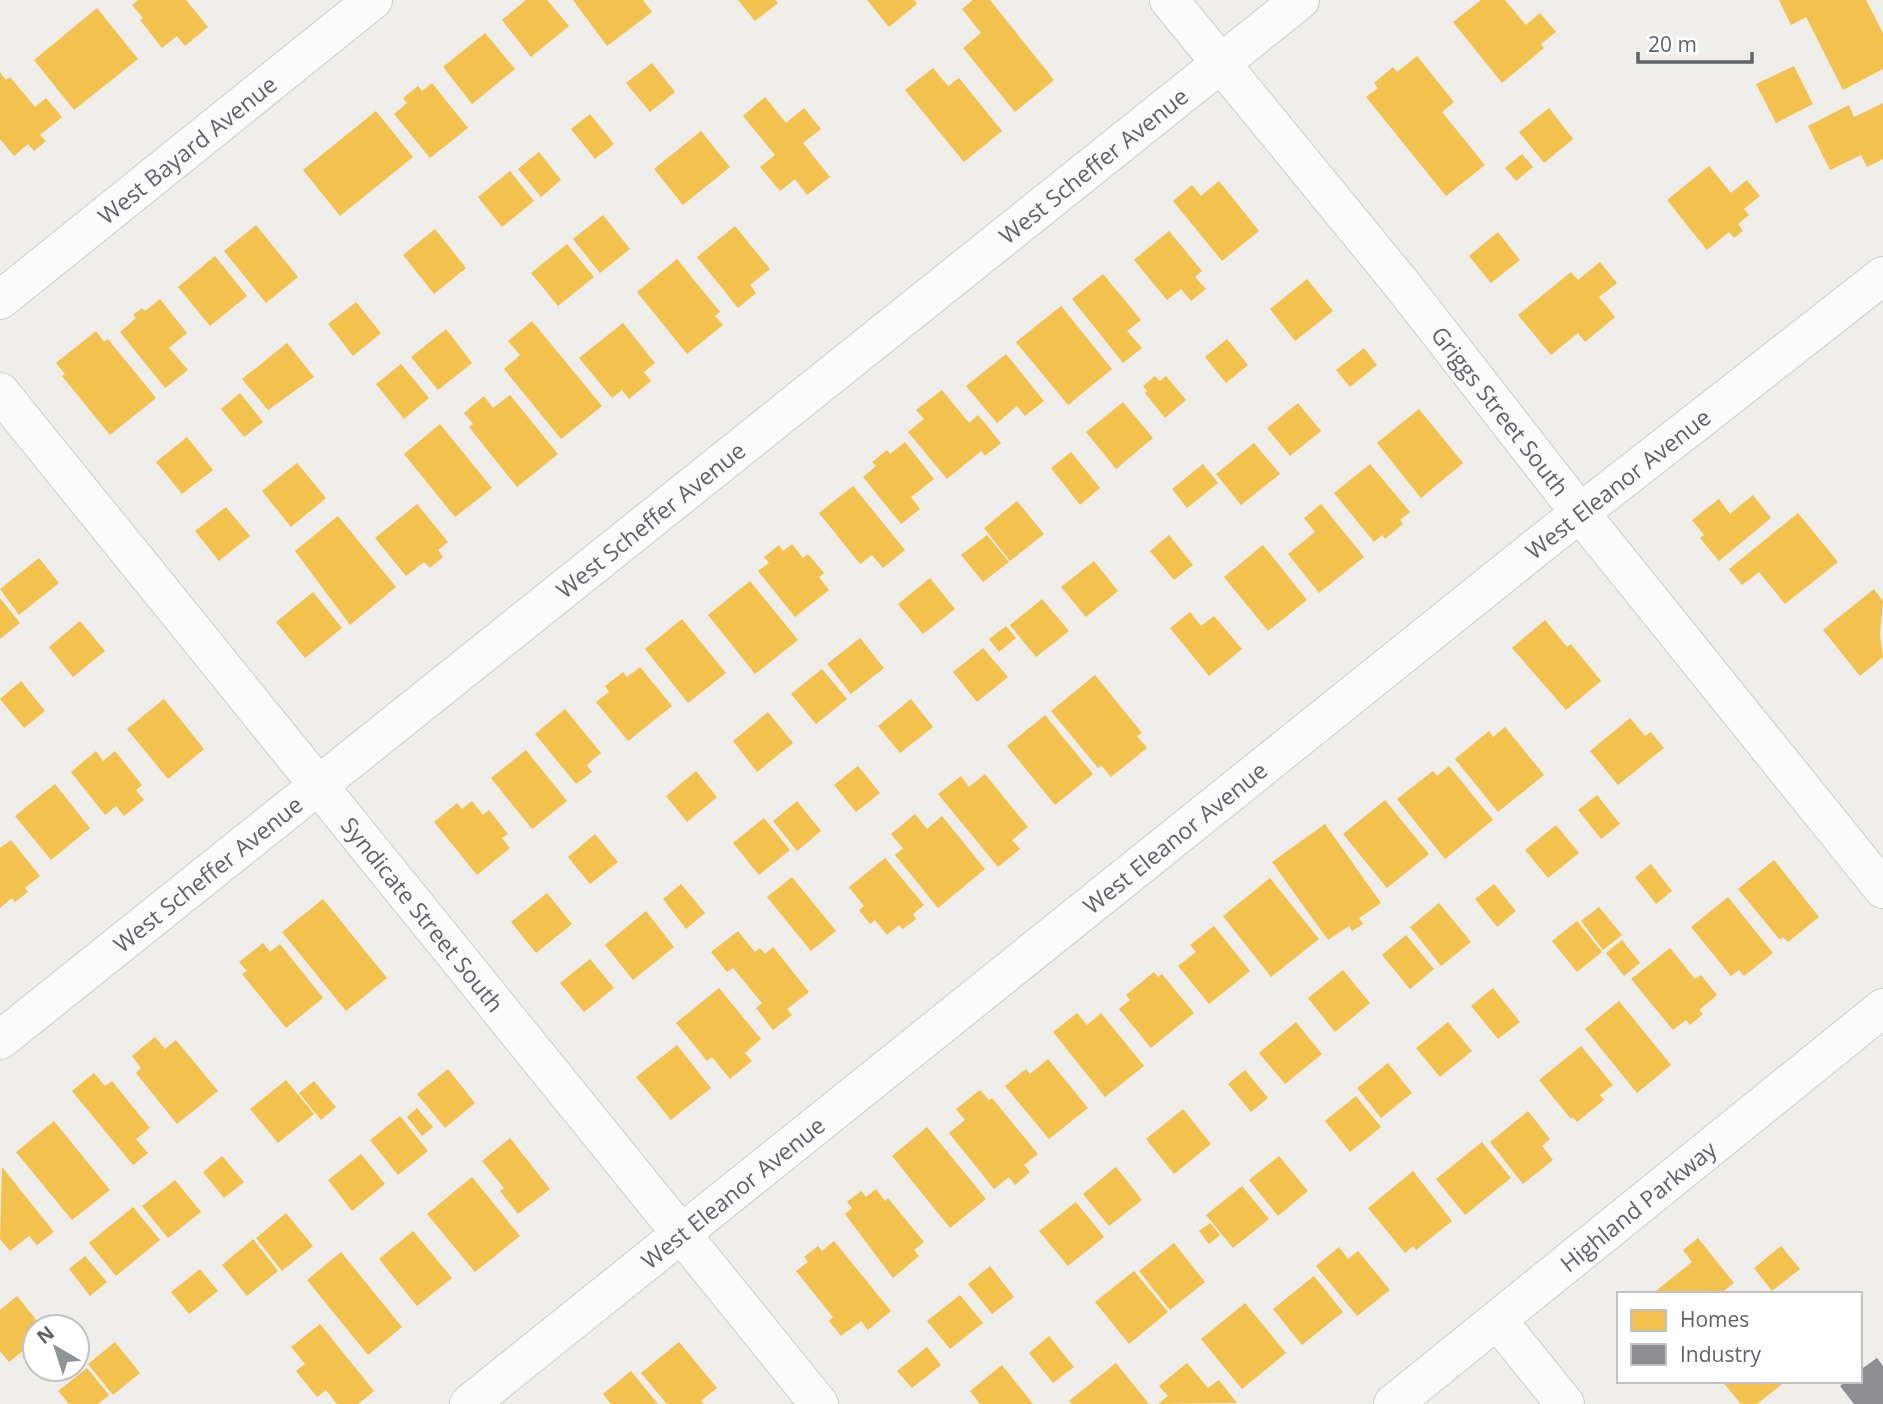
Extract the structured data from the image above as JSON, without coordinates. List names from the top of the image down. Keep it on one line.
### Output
{"streets":{"street":["West Bayard Avenue","West Scheffer Avenue","Griggs Street South","West Eleanor Avenue","Syndicate Street South","Highland Parkway"]},"crossings":[["West Scheffer Avenue","Griggs Street South"],["West Scheffer Avenue","Syndicate Street South"],["Griggs Street South","West Eleanor Avenue"],["West Eleanor Avenue","Syndicate Street South"]],"legend":["Homes","Industry"],"scale_bar":"20 m","north":"top left"}
